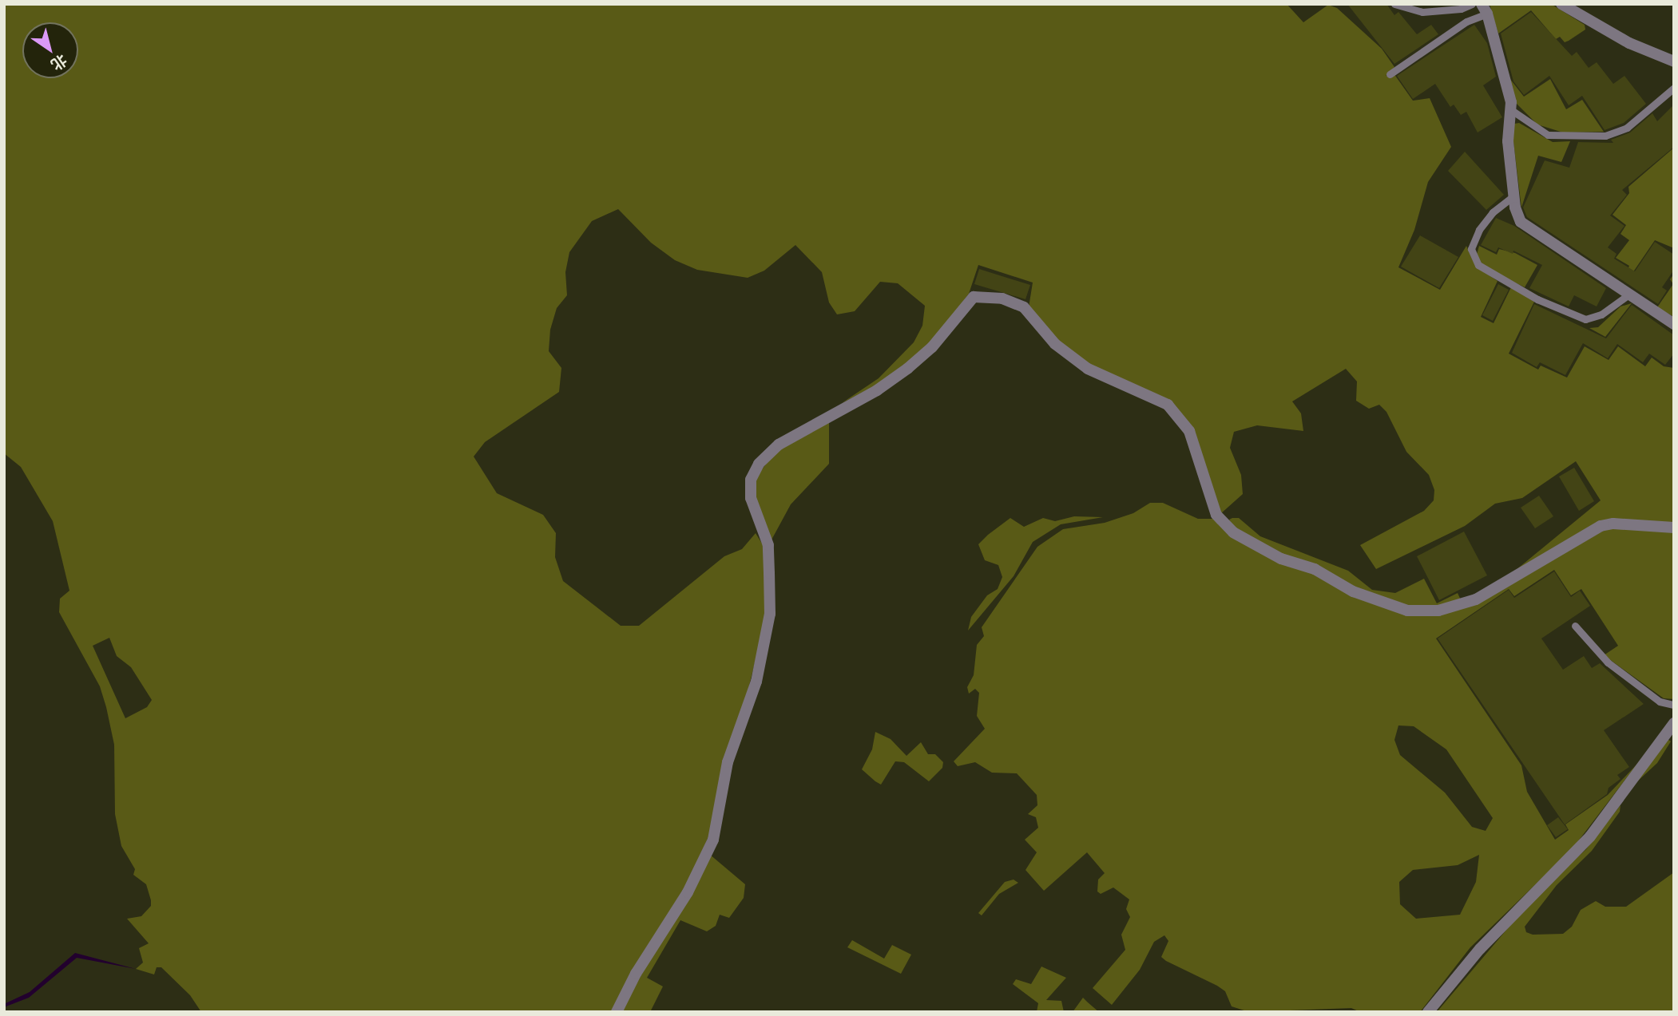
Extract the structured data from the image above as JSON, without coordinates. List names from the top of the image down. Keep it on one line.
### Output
{"north":"bottom right"}
